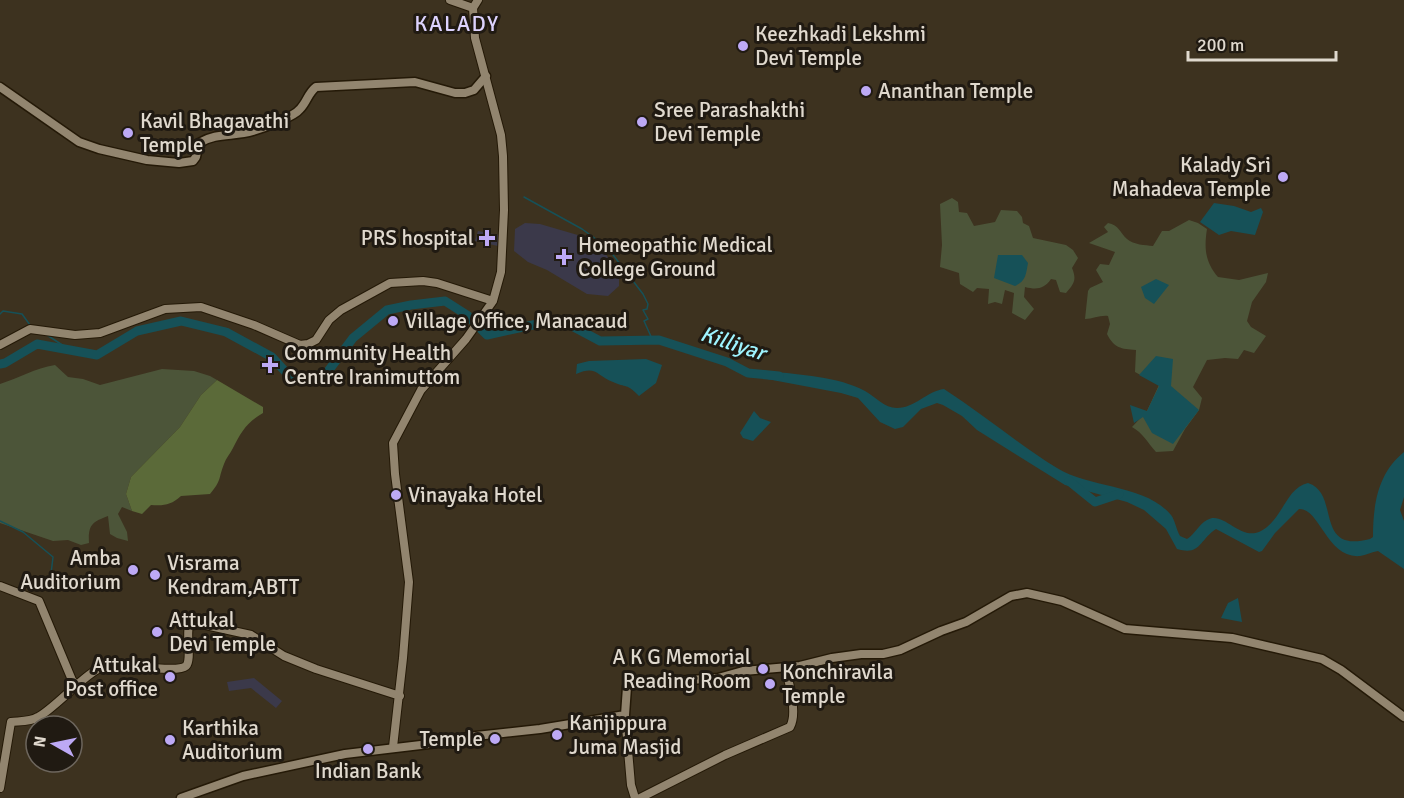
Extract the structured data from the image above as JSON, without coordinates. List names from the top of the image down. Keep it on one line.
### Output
{"districts":["KALADY"],"water":["Killiyar"],"places":{"other":["Keezhkadi Lekshmi Devi Temple","Ananthan Temple","Sree Parashakthi Devi Temple","Kavil Bhagavathi Temple","Kalady Sri Mahadeva Temple","Village Office, Manacaud","Vinayaka Hotel","Amba Auditorium","Visrama Kendram,ABTT","Attukal Devi Temple","A K G Memorial Reading Room","Attukal Post office","Konchiravila Temple","Kanjippura Juma Masjid","Temple","Karthika Auditorium","Indian Bank"],"health":["PRS hospital","Homeopathic Medical College Ground","Community Health Centre Iranimuttom"]},"scale_bar":"200 m","north":"left"}
